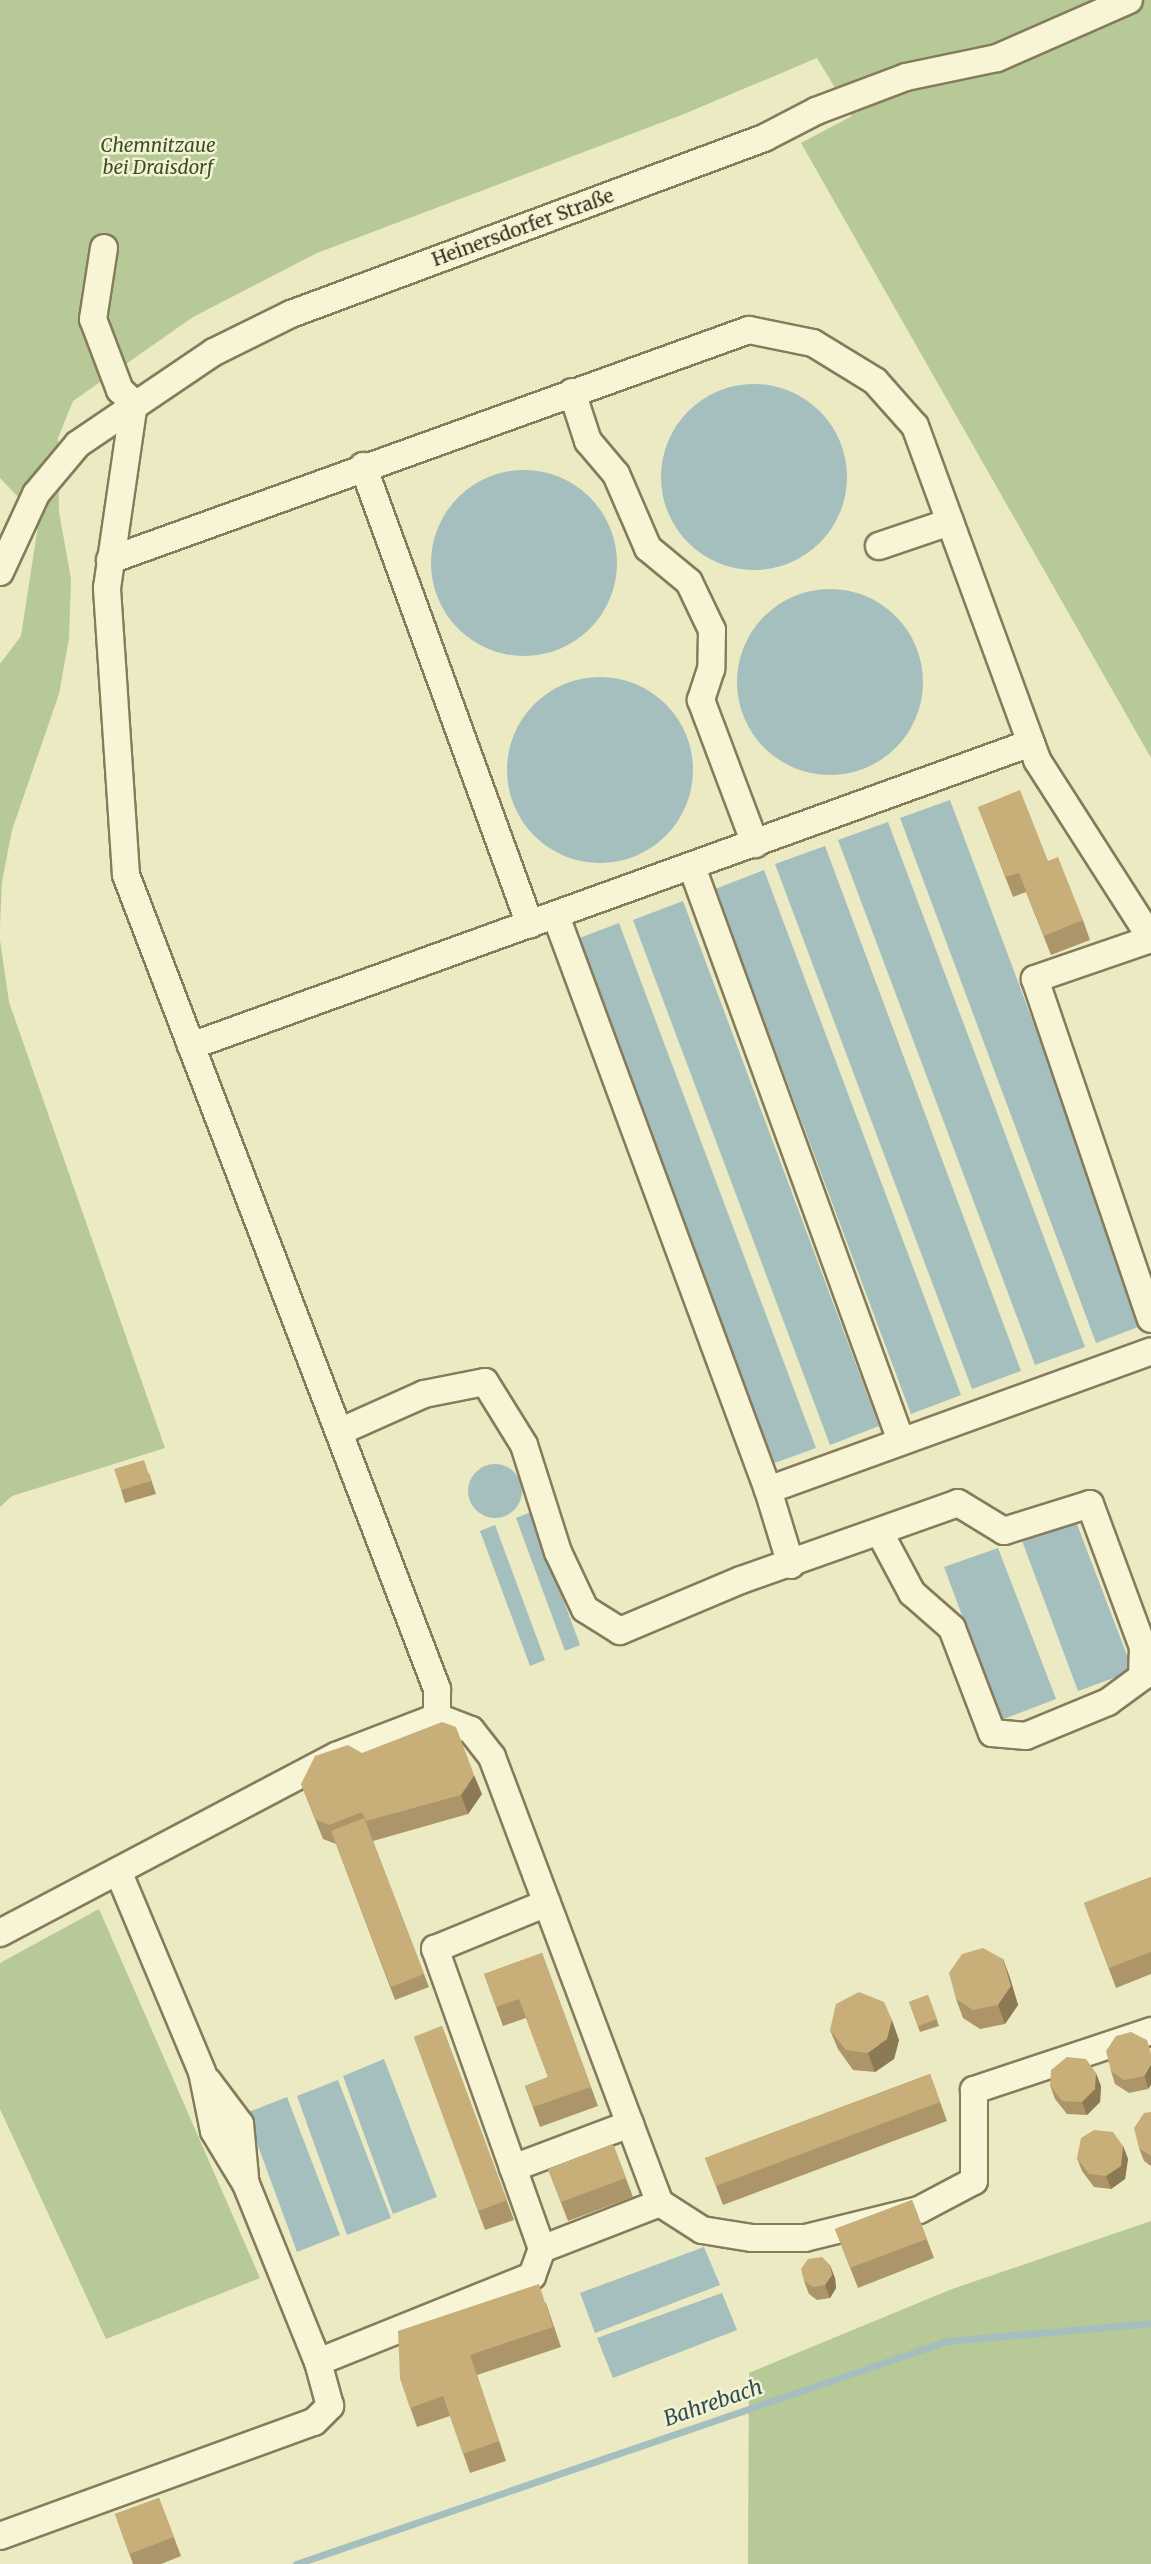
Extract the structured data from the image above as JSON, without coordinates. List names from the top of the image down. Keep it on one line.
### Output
{"streets":{"street":["Heinersdorfer Straße"]},"water":["Bahrebach"],"parks":["Chemnitzaue bei Draisdorf"]}
